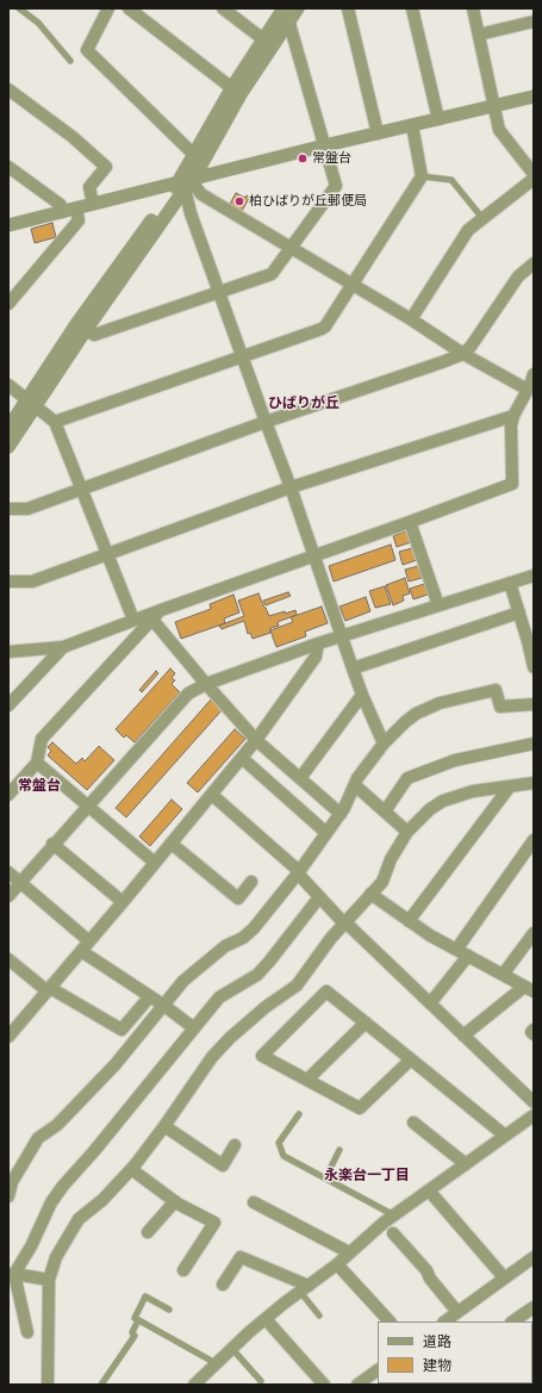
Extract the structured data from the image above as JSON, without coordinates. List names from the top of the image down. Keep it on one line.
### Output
{"districts":["ひばりが丘","常盤台","永楽台一丁目"],"places":["常盤台","柏ひばりが丘郵便局"],"legend":["道路","建物"]}
